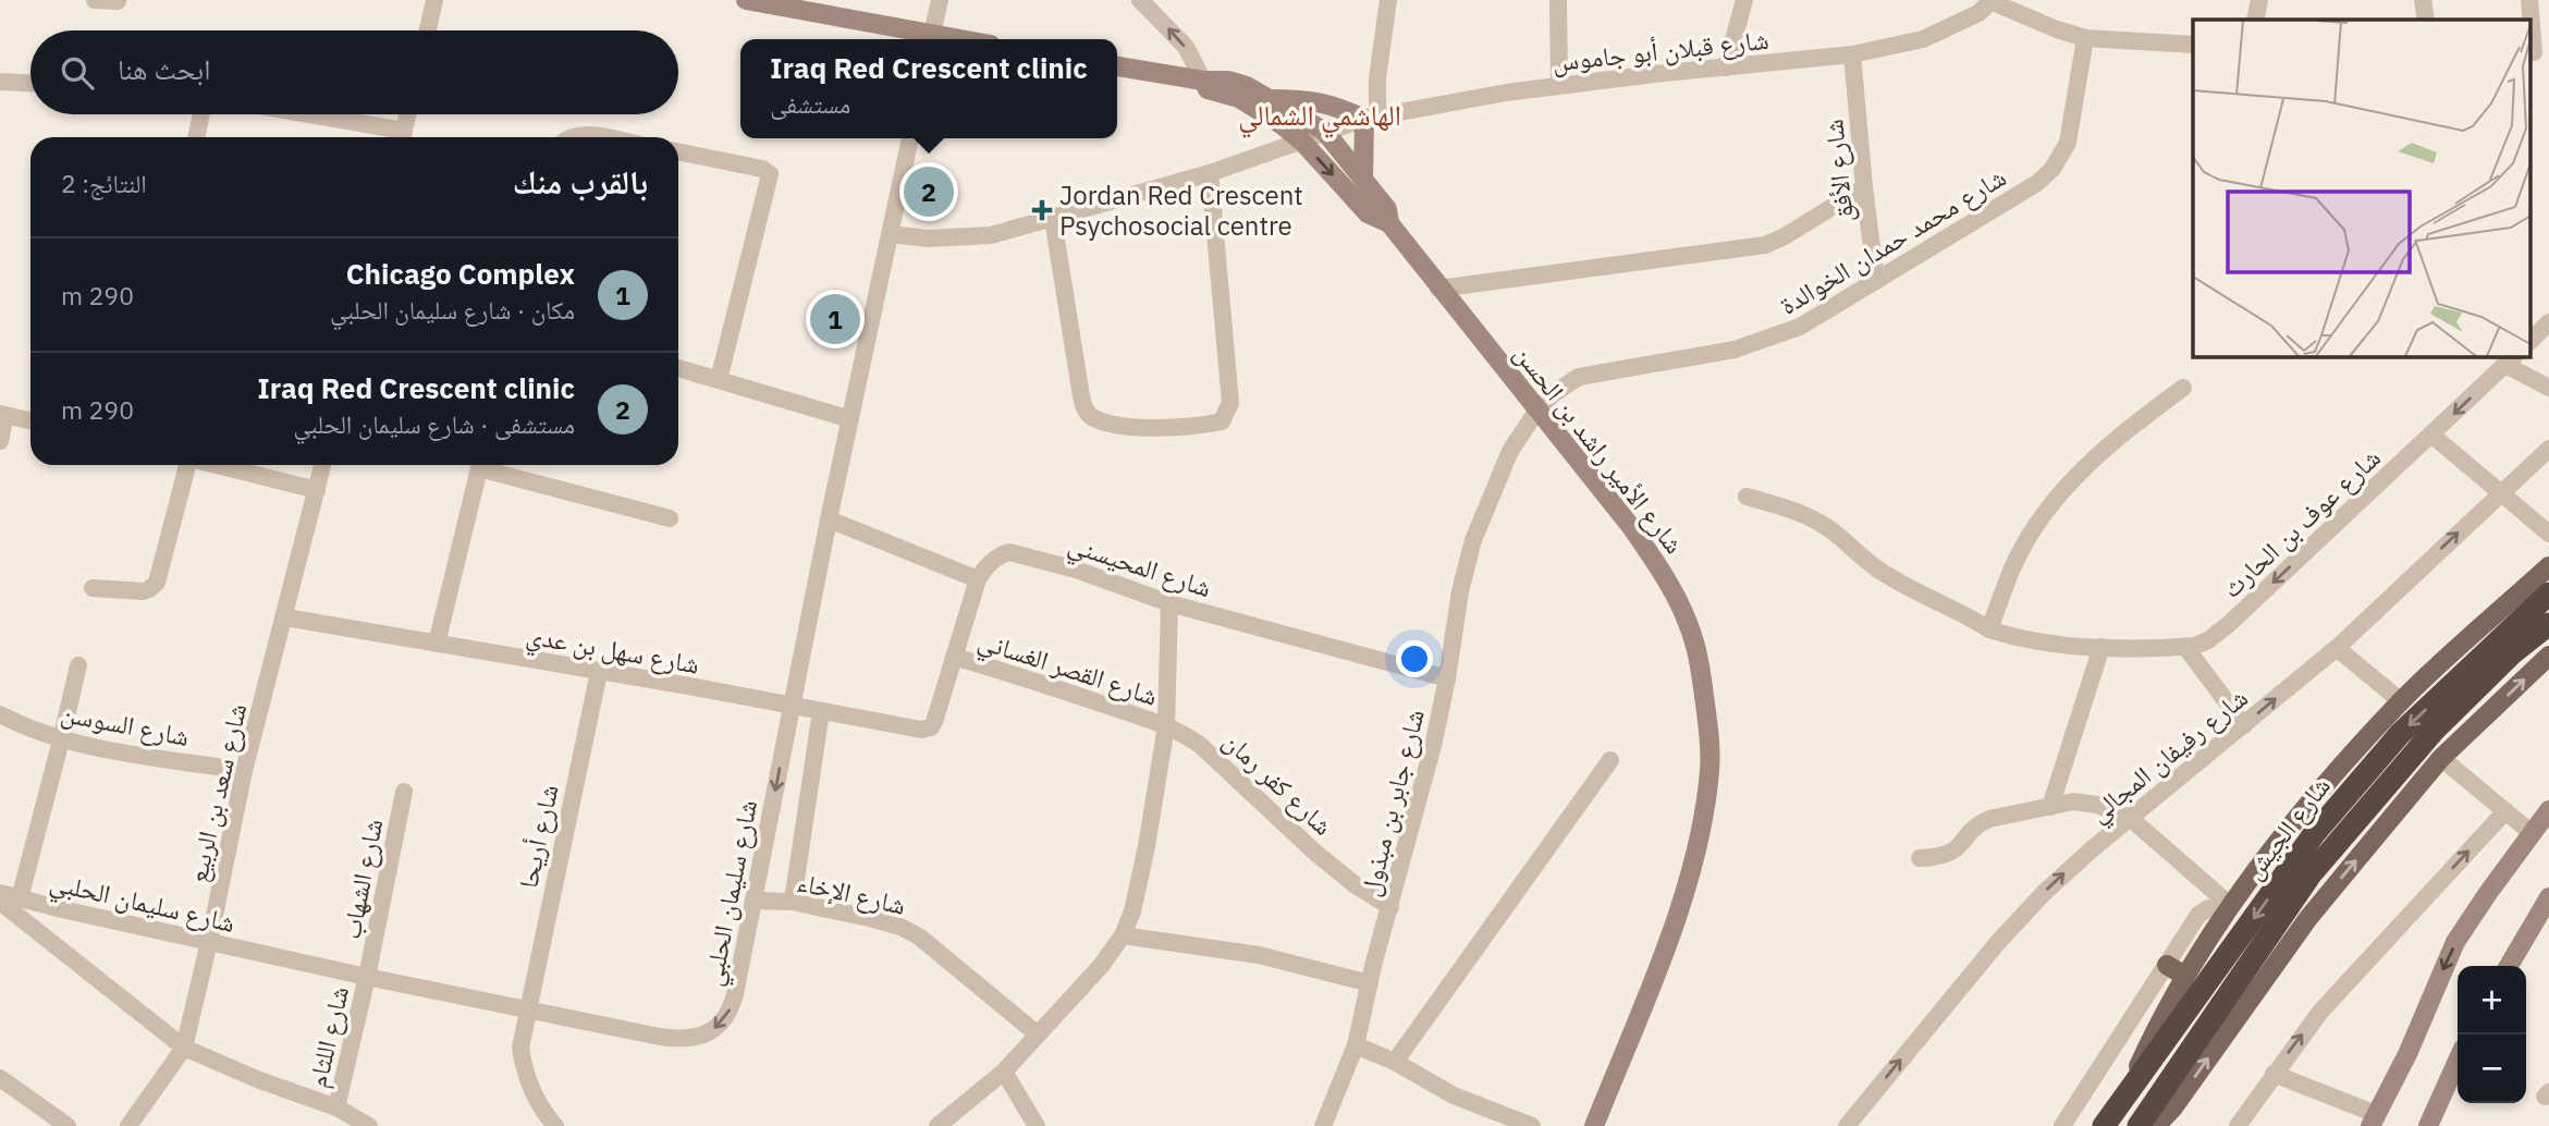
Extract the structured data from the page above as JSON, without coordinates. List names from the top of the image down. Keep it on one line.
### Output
{"streets":{"highway":["شارع الجيش"],"street":["شارع قبلان أبو جاموس","شارع الأفق","شارع محمد حمدان الخوالدة","شارع الأمير راشد بن الحسن","شارع عوف بن الحارث","شارع المحيسني","شارع سهل بن عدي","شارع القصر الغساني","شارع السوسن","شارع رفيفان المجالي","شارع كفر رمان","شارع سعد بن الربيع","شارع جابر بن مبذول","شارع أريحا","شارع الشهاب","شارع سليمان الحلبي","شارع الإخاء","شارع اللثام"]},"crossings":[["شارع قبلان أبو جاموس","شارع الأفق"],["شارع قبلان أبو جاموس","شارع الأمير راشد بن الحسن"],["شارع قبلان أبو جاموس","شارع سليمان الحلبي"],["شارع الأفق","شارع محمد حمدان الخوالدة"],["شارع محمد حمدان الخوالدة","شارع الأمير راشد بن الحسن"],["شارع محمد حمدان الخوالدة","شارع جابر بن مبذول"],["شارع الأمير راشد بن الحسن","شارع جابر بن مبذول"],["شارع المحيسني","شارع سهل بن عدي"],["شارع المحيسني","شارع القصر الغساني"],["شارع المحيسني","شارع جابر بن مبذول"],["شارع سهل بن عدي","شارع سعد بن الربيع"],["شارع سهل بن عدي","شارع أريحا"],["شارع سهل بن عدي","شارع سليمان الحلبي"],["شارع القصر الغساني","شارع كفر رمان"],["شارع السوسن","شارع سعد بن الربيع"],["شارع كفر رمان","شارع جابر بن مبذول"],["شارع سعد بن الربيع","شارع سليمان الحلبي"],["شارع أريحا","شارع سليمان الحلبي"],["شارع الشهاب","شارع سليمان الحلبي"],["شارع الشهاب","شارع اللثام"],["شارع سليمان الحلبي","شارع الإخاء"],["شارع سليمان الحلبي","شارع اللثام"]],"one_way":["شارع عوف بن الحارث","شارع رفيفان المجالي"],"districts":["الهاشمي الشمالي"],"places":{"health":["Jordan Red Crescent Psychosocial centre"]},"page":{"search":"ابحث هنا","popup":["Iraq Red Crescent clinic","مستشفى"],"heading":["بالقرب منك","النتائج: 2"],"pins":["2","1"],"list":[{"mark":"1","name":"Chicago Complex","note":"مكان · شارع سليمان الحلبي","value":"290 m"},{"mark":"2","name":"Iraq Red Crescent clinic","note":"مستشفى · شارع سليمان الحلبي","value":"290 m"}],"map_buttons":["+","−"]}}
